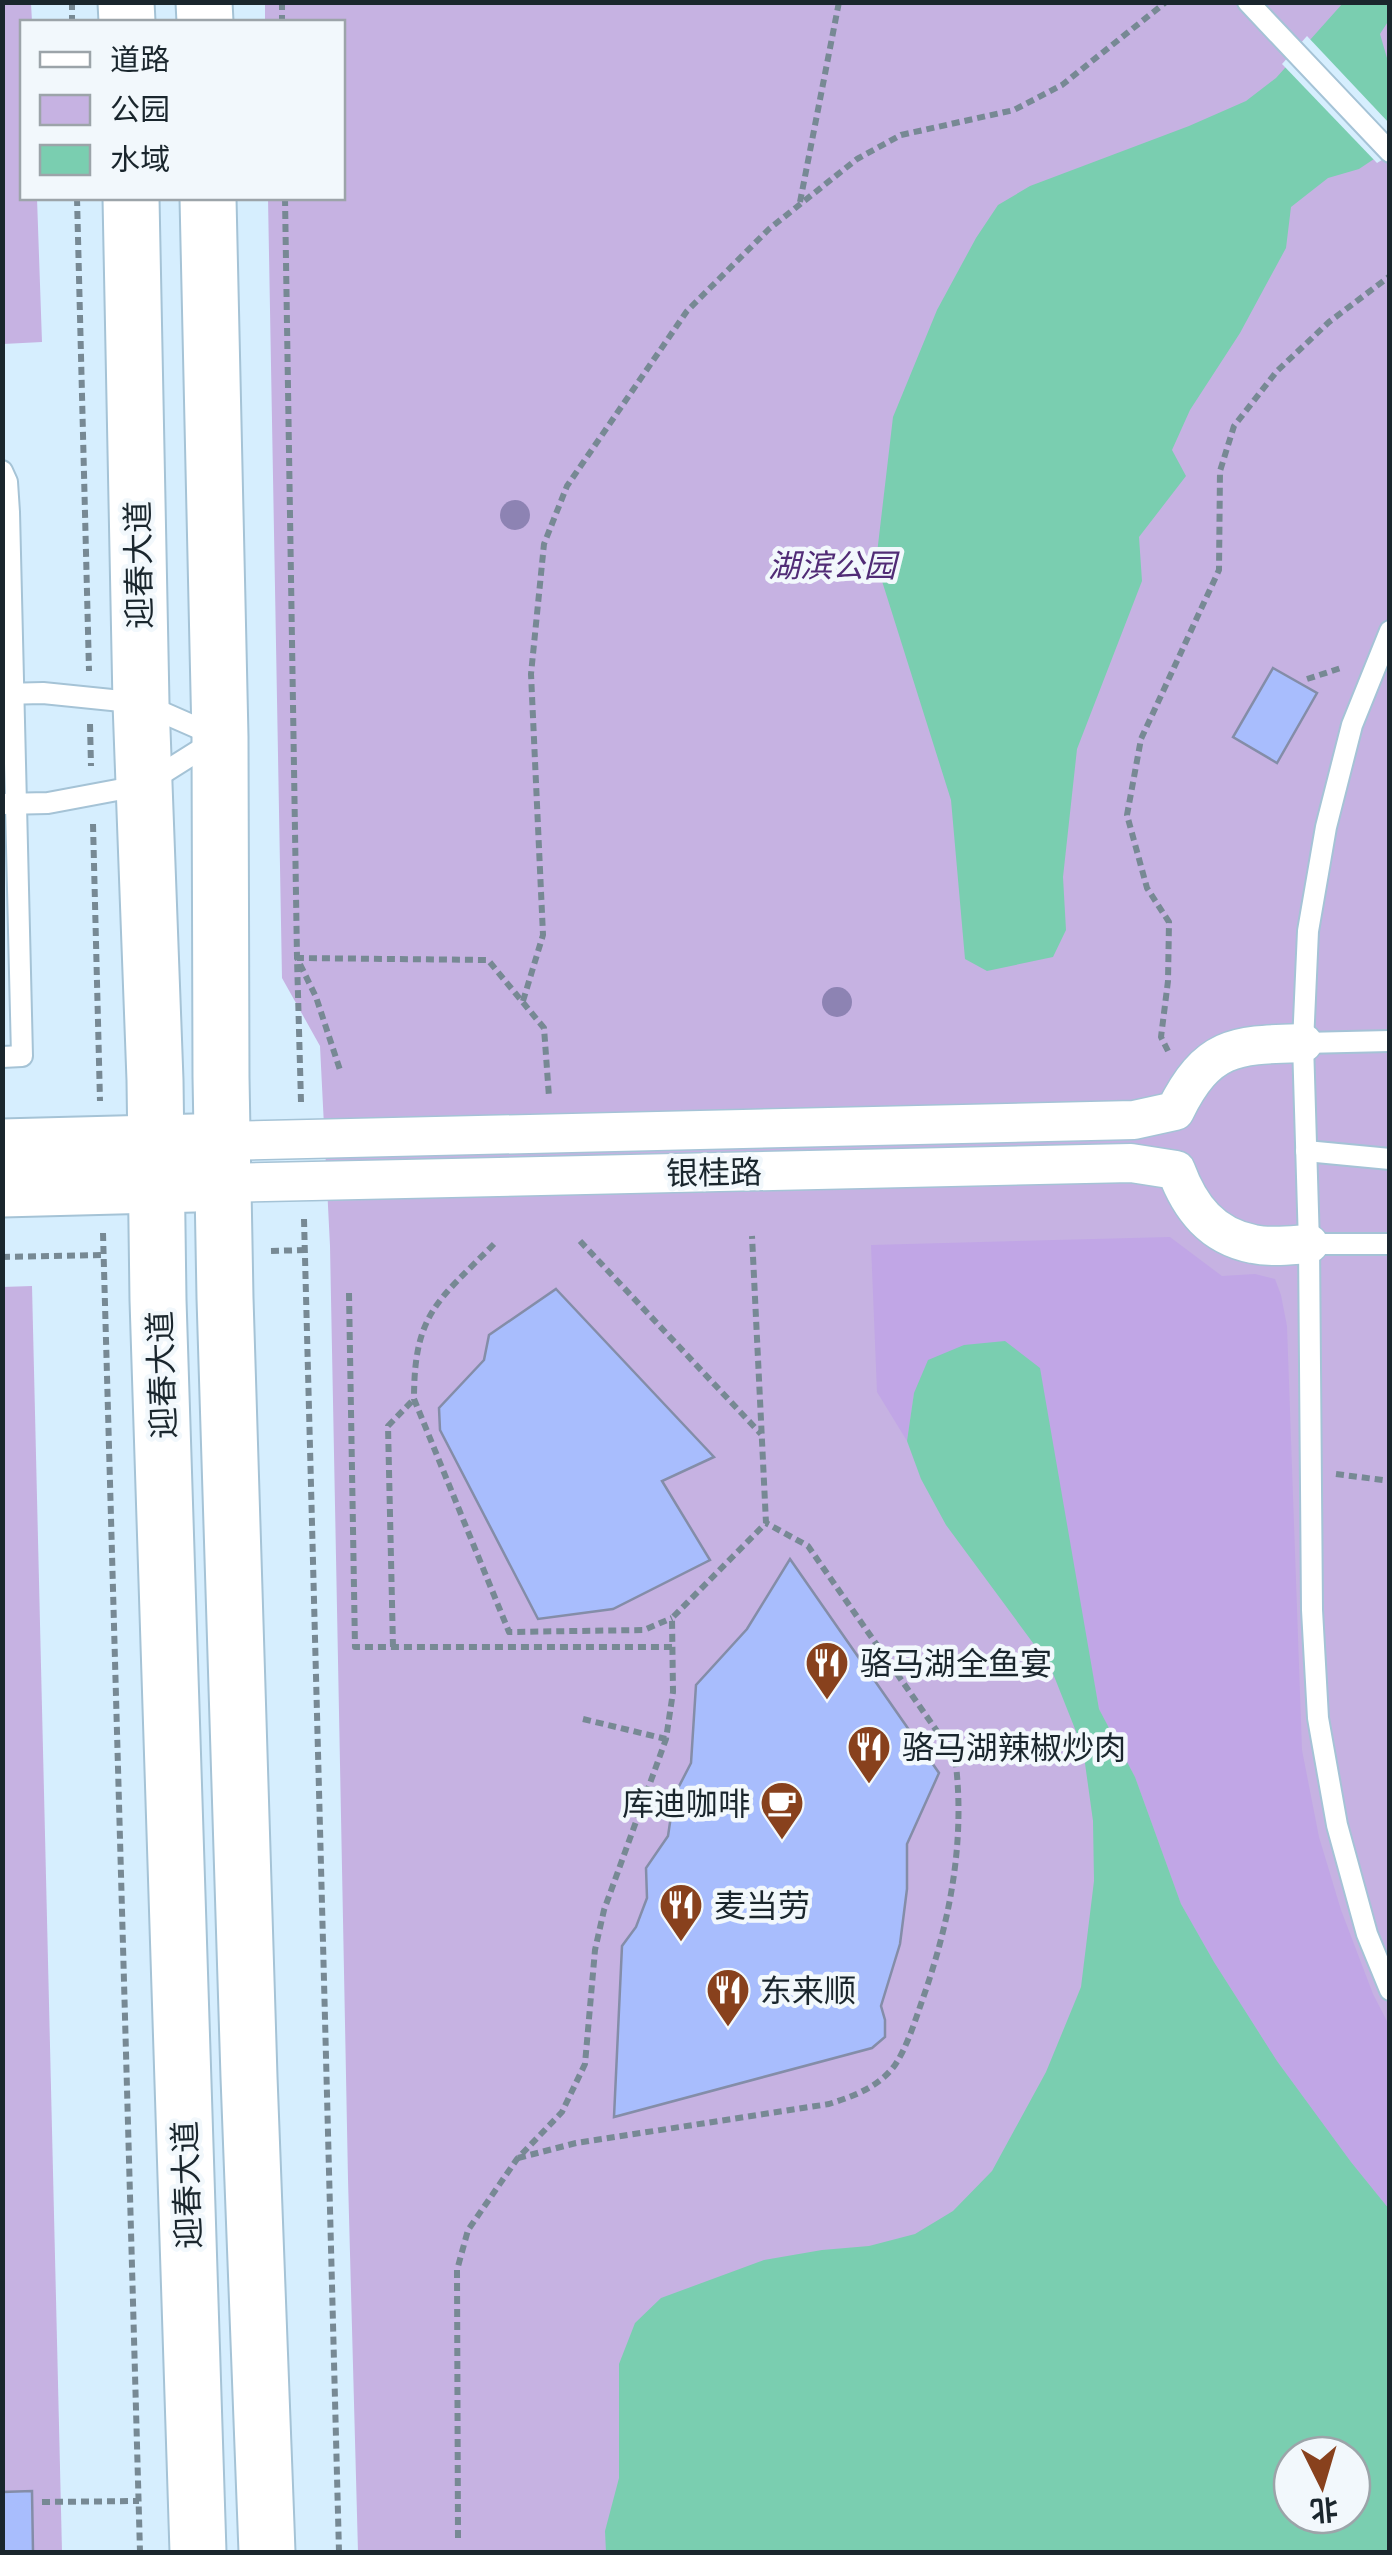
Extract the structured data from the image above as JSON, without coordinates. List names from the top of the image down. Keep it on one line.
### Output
{"streets":{"main road":["迎春大道","银桂路"]},"crossings":[["迎春大道","银桂路"]],"parks":["湖滨公园"],"places":{"restaurant":["骆马湖全鱼宴","骆马湖辣椒炒肉","麦当劳","东来顺"],"cafe":["库迪咖啡"]},"legend":["道路","公园","水域"],"north":"bottom"}
